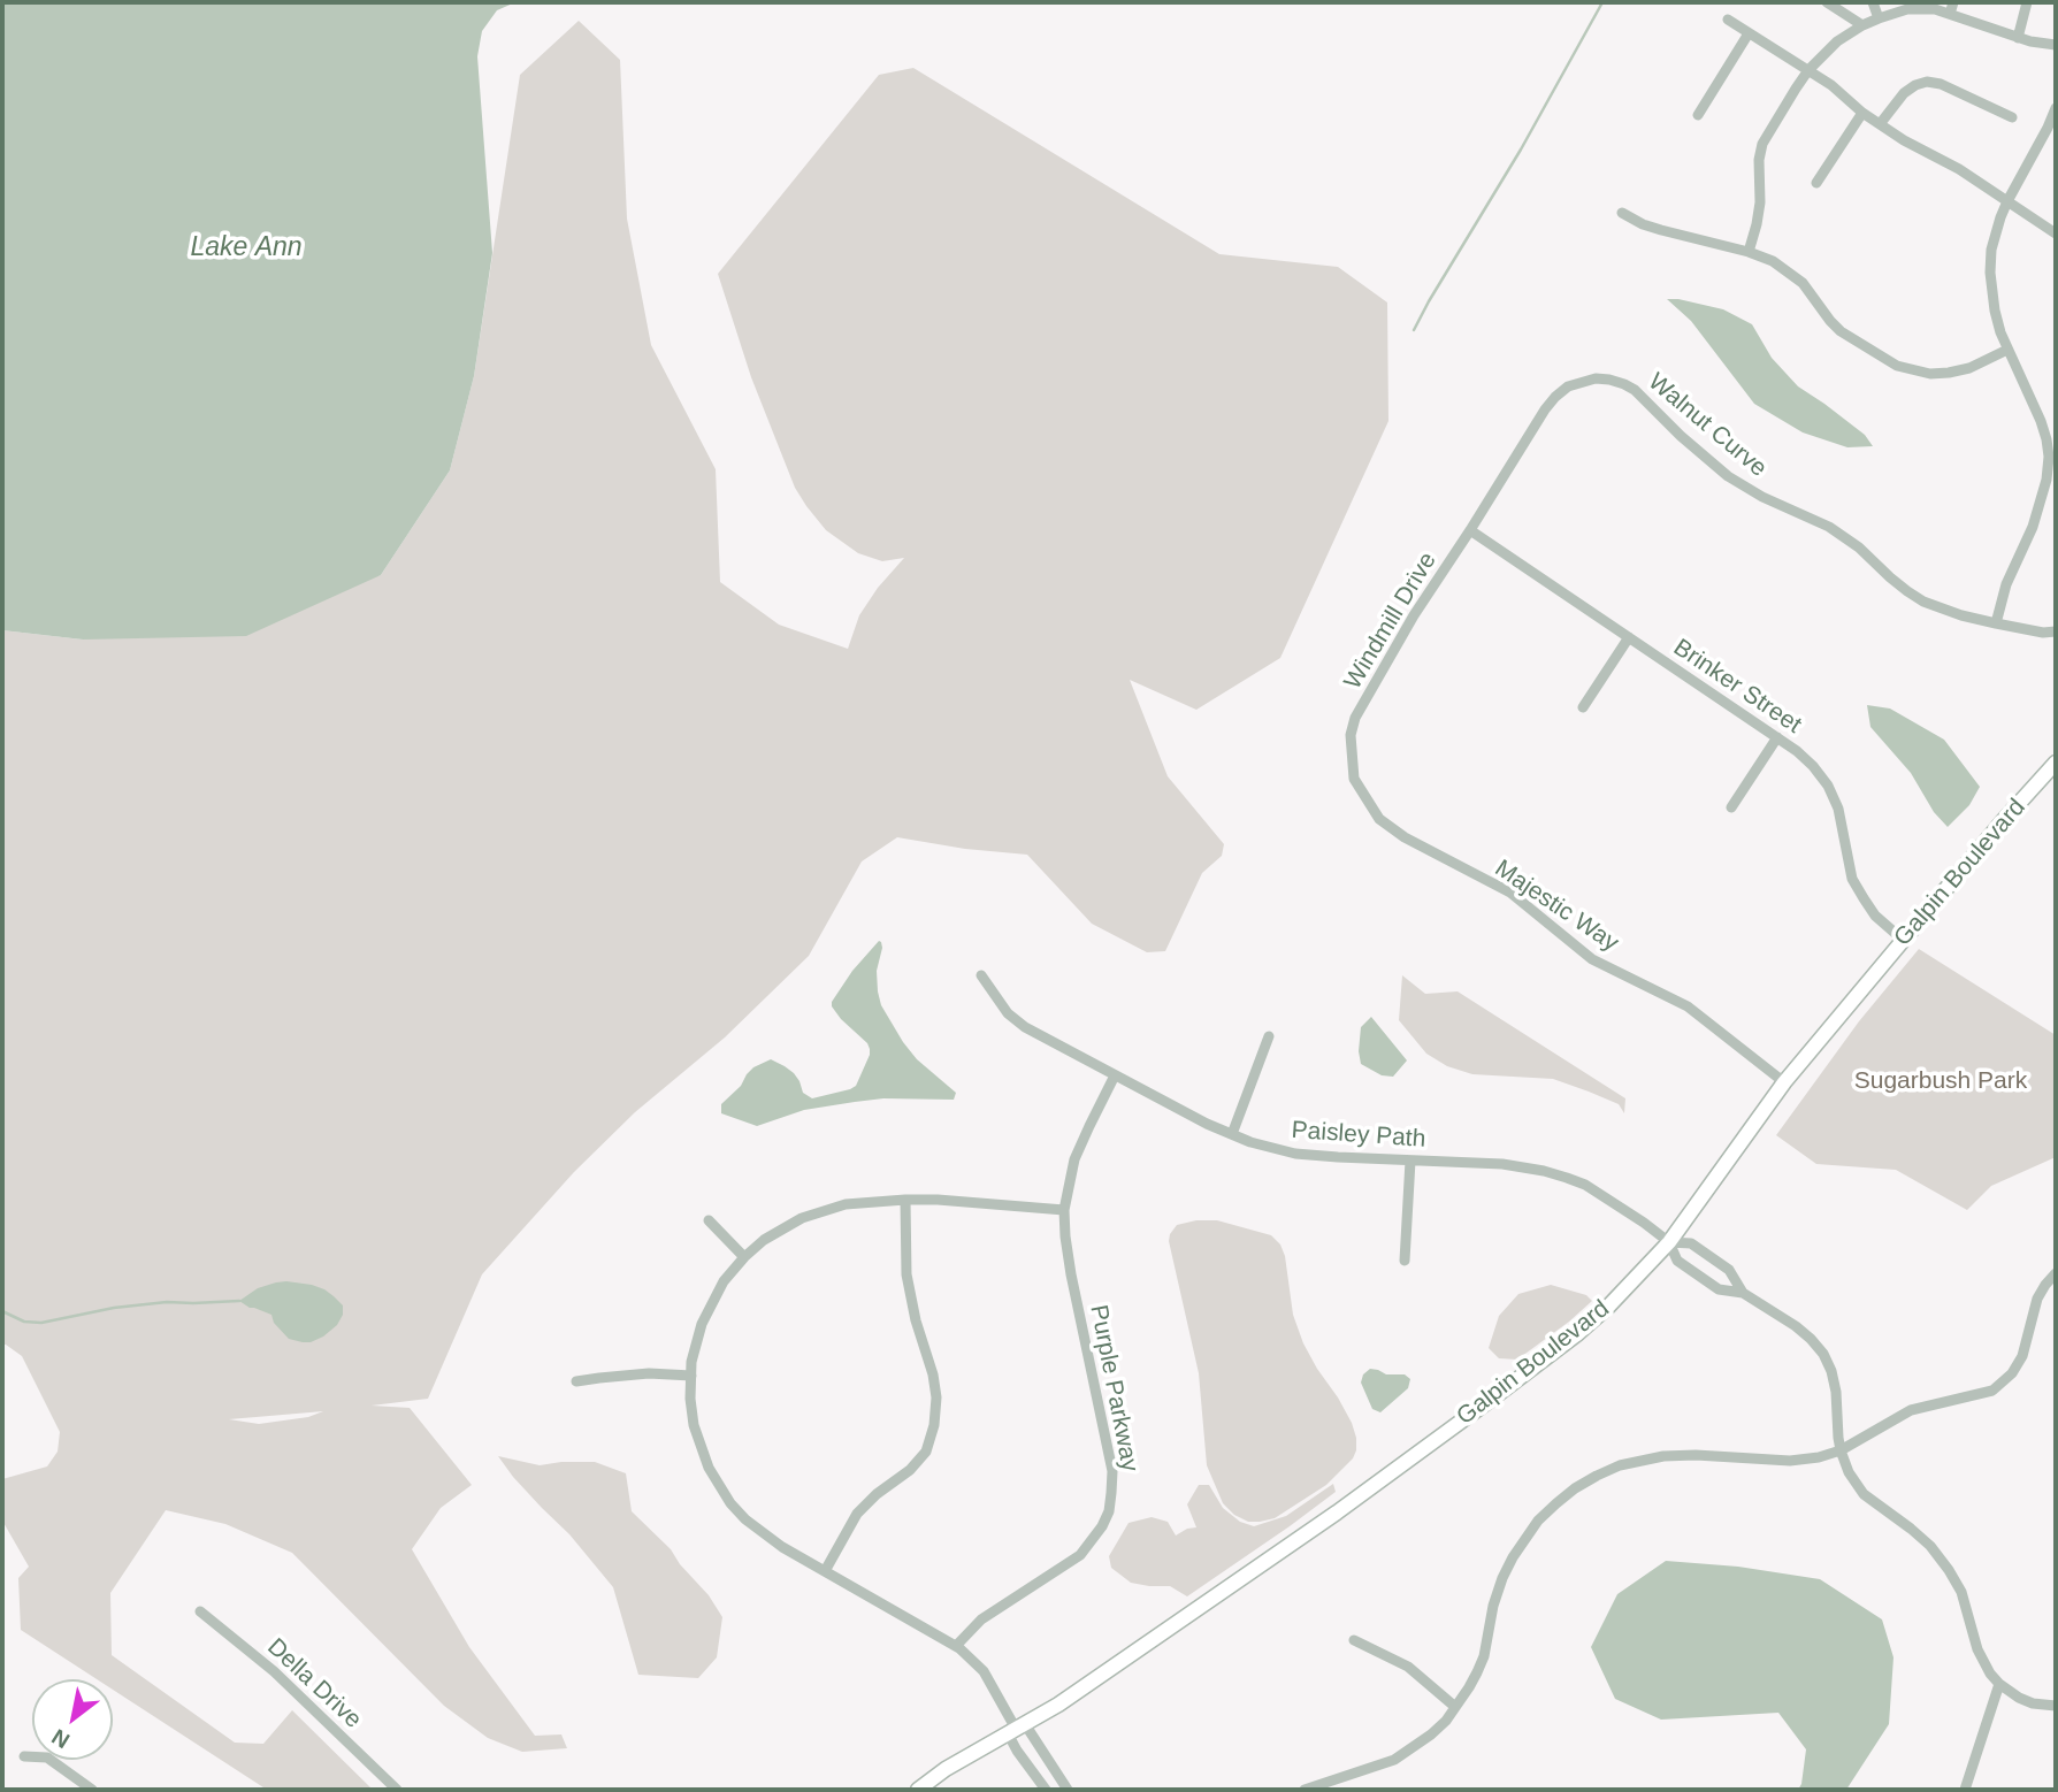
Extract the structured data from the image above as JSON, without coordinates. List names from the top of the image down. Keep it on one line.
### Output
{"streets":{"street":["Walnut Curve","Windmill Drive","Brinker Street","Galpin Boulevard","Majestic Way","Paisley Path","Purple Parkway","Della Drive"]},"crossings":[["Walnut Curve","Windmill Drive"],["Walnut Curve","Brinker Street"],["Windmill Drive","Brinker Street"],["Windmill Drive","Majestic Way"],["Brinker Street","Galpin Boulevard"],["Galpin Boulevard","Majestic Way"],["Galpin Boulevard","Paisley Path"],["Paisley Path","Purple Parkway"]],"water":["Lake Ann"],"parks":["Sugarbush Park"],"north":"bottom left"}
